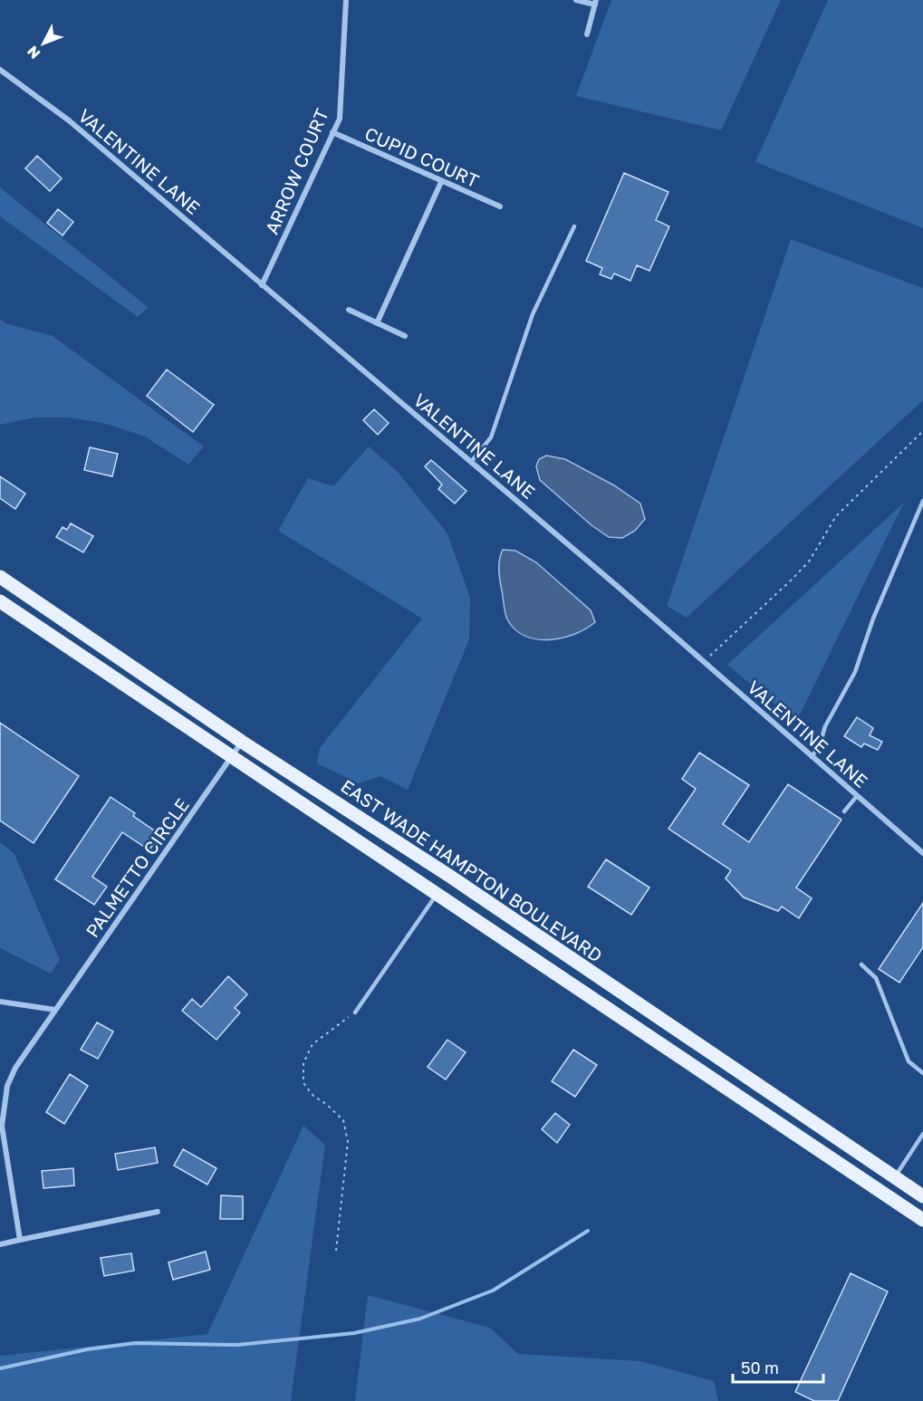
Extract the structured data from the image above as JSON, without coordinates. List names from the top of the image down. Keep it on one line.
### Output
{"streets":{"main road":["EAST WADE HAMPTON BOULEVARD"],"street":["CUPID COURT","VALENTINE LANE","ARROW COURT","PALMETTO CIRCLE"]},"crossings":[["CUPID COURT","ARROW COURT"],["VALENTINE LANE","ARROW COURT"],["PALMETTO CIRCLE","EAST WADE HAMPTON BOULEVARD"]],"scale_bar":"50 m","north":"bottom left"}
